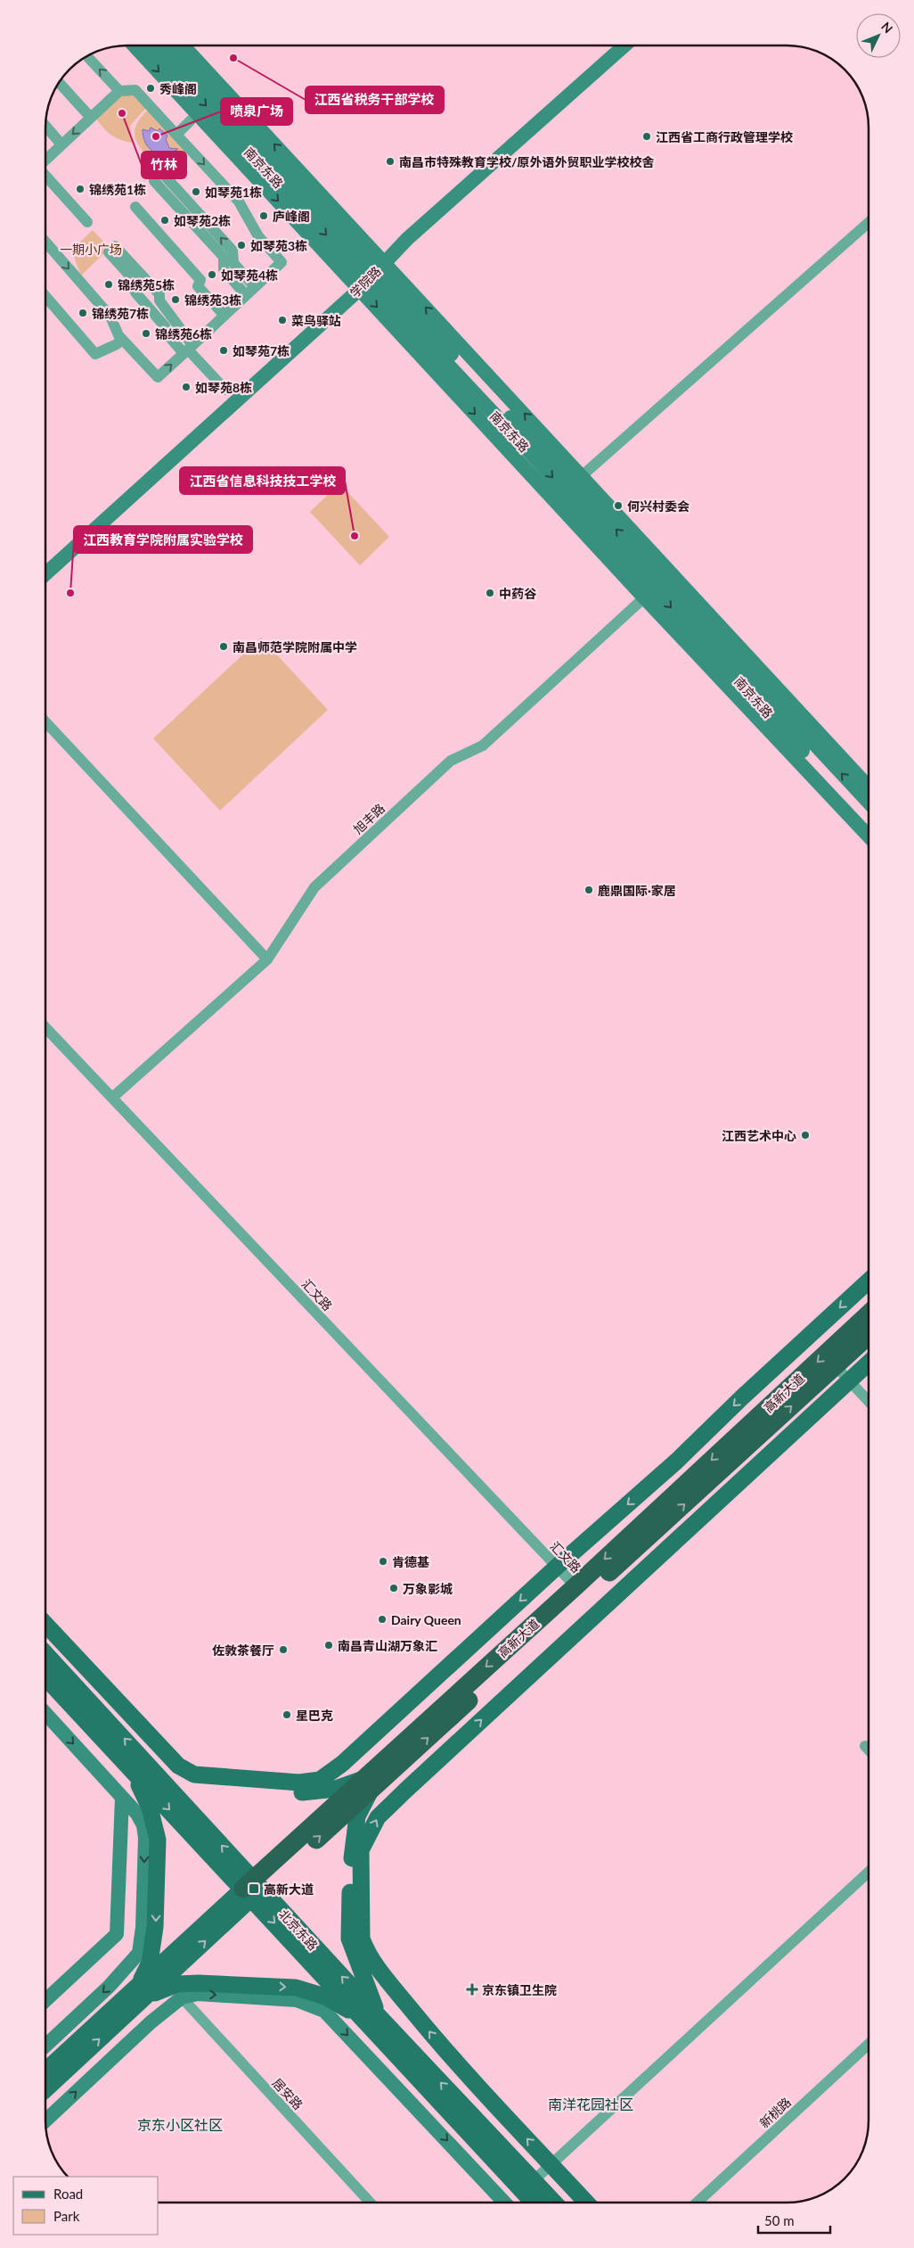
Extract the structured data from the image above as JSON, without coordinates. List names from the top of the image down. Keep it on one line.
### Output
{"streets":{"highway":["高新大道"],"main road":["南京东路","学院路","北京东路"],"street":["旭丰路","汇文路","居安路","新桃路"]},"crossings":[["南京东路","学院路"],["南京东路","旭丰路"],["旭丰路","汇文路"],["汇文路","高新大道"],["高新大道","北京东路"]],"districts":["南洋花园社区","京东小区社区"],"parks":["一期小广场"],"places":{"other":["江西省税务干部学校","秀峰阁","竹林","喷泉广场","江西省工商行政管理学校","南昌市特殊教育学校/原外语外贸职业学校校舍","锦绣苑1栋","如琴苑1栋","庐峰阁","如琴苑2栋","如琴苑3栋","如琴苑4栋","锦绣苑5栋","锦绣苑3栋","锦绣苑7栋","菜鸟驿站","锦绣苑6栋","如琴苑7栋","如琴苑8栋","何兴村委会","江西省信息科技技工学校","江西教育学院附属实验学校","中药谷","南昌师范学院附属中学","鹿鼎国际·家居","江西艺术中心","肯德基","万象影城","Dairy Queen","南昌青山湖万象汇","佐敦茶餐厅","星巴克"],"transit":["高新大道"],"health":["京东镇卫生院"]},"legend":["Road","Park"],"scale_bar":"50 m","north":"top right"}
